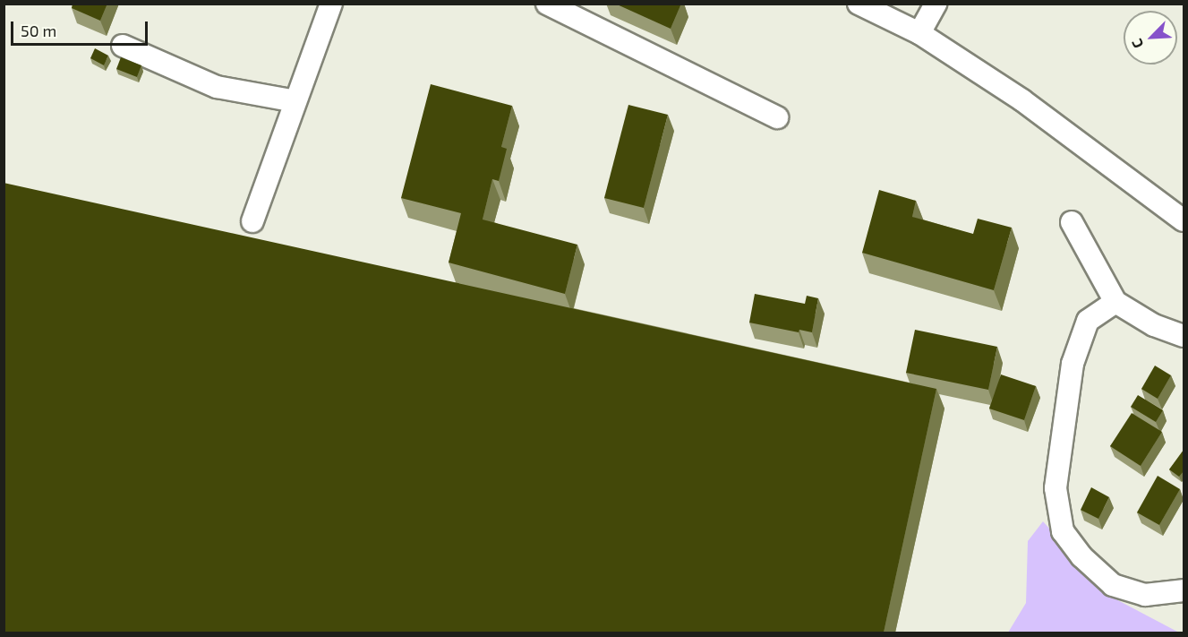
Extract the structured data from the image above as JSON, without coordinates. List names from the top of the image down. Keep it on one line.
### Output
{"scale_bar":"50 m","north":"bottom left"}
